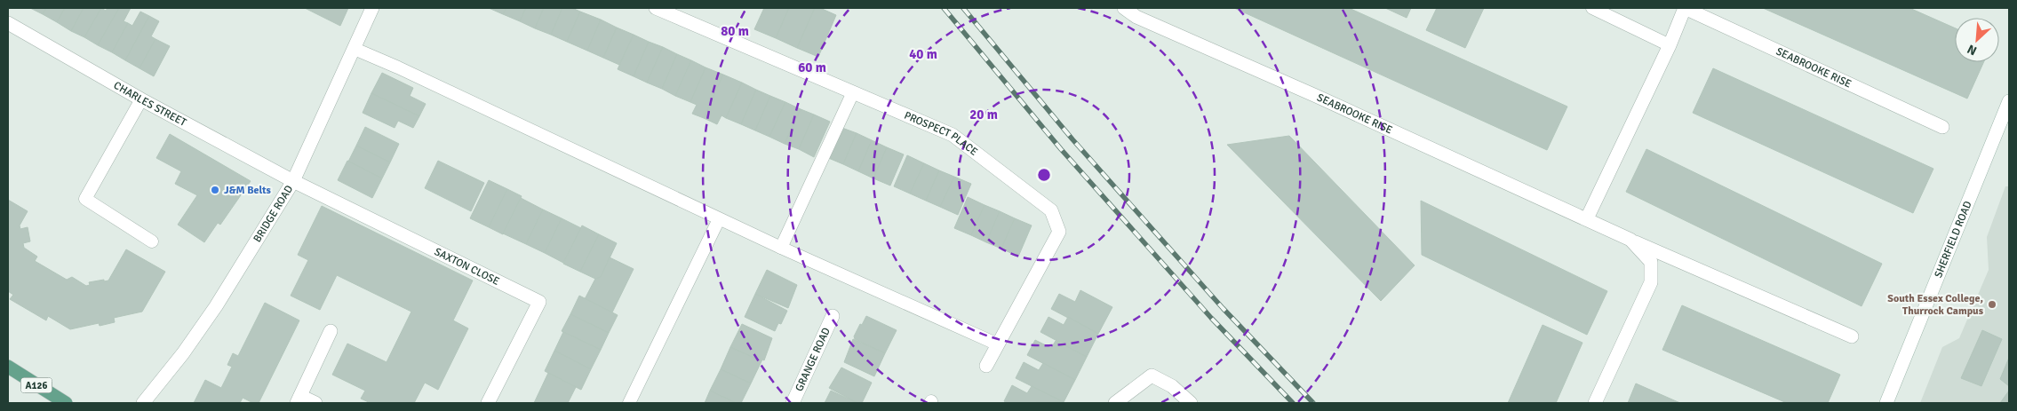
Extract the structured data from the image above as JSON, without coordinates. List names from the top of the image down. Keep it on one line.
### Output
{"streets":{"main road":["A126"],"street":["SEABROOKE RISE","CHARLES STREET","PROSPECT PLACE","BRIDGE ROAD","SHERFIELD ROAD","SAXTON CLOSE","GRANGE ROAD"]},"crossings":[["CHARLES STREET","BRIDGE ROAD"],["CHARLES STREET","SAXTON CLOSE"],["BRIDGE ROAD","SAXTON CLOSE"]],"places":["J&M Belts","South Essex College, Thurrock Campus"],"north":"bottom left","rings":["80 m","40 m","60 m","20 m"]}
